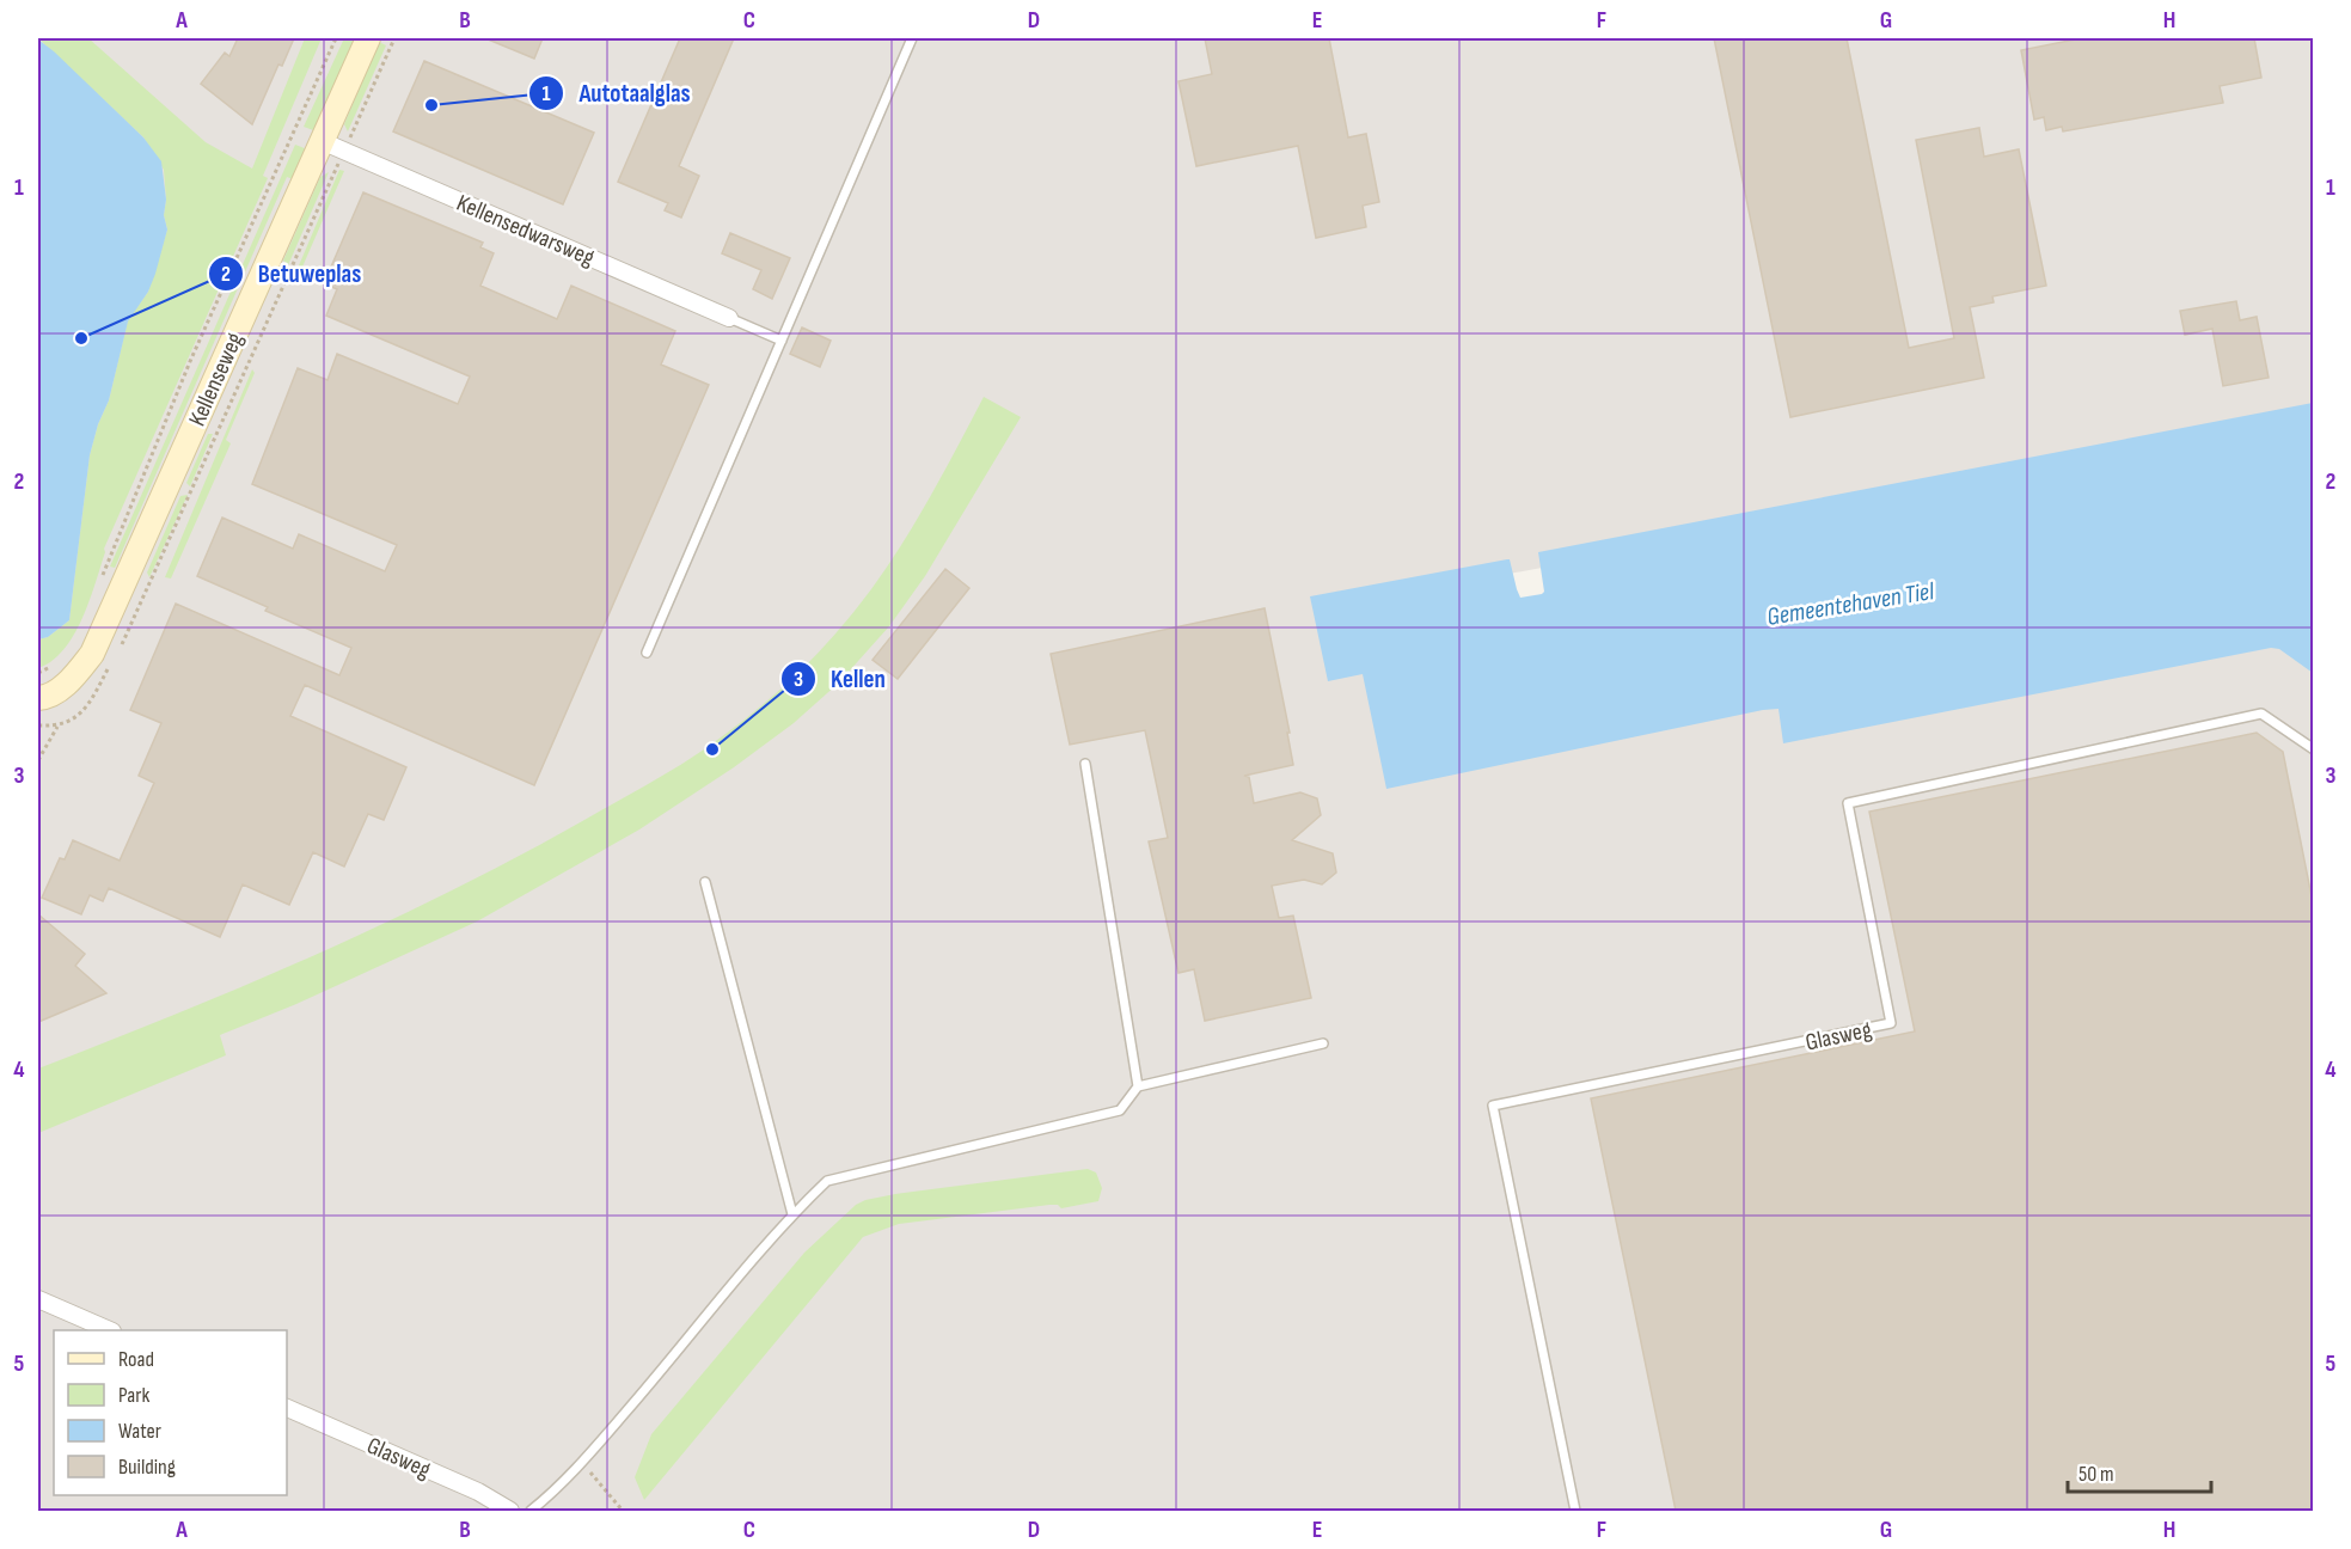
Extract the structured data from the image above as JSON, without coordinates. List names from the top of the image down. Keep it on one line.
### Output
{"streets":{"main road":["Kellenseweg"],"street":["Kellensedwarsweg","Glasweg"]},"crossings":[["Kellensedwarsweg","Kellenseweg"]],"water":["Gemeentehaven Tiel"],"places":["Autotaalglas","Betuweplas","Kellen"],"legend":["Road","Park","Water","Building"],"scale_bar":"50 m","grid":{"columns":["A","B","C","D","E","F","G","H"],"rows":["1","2","3","4","5"]}}
